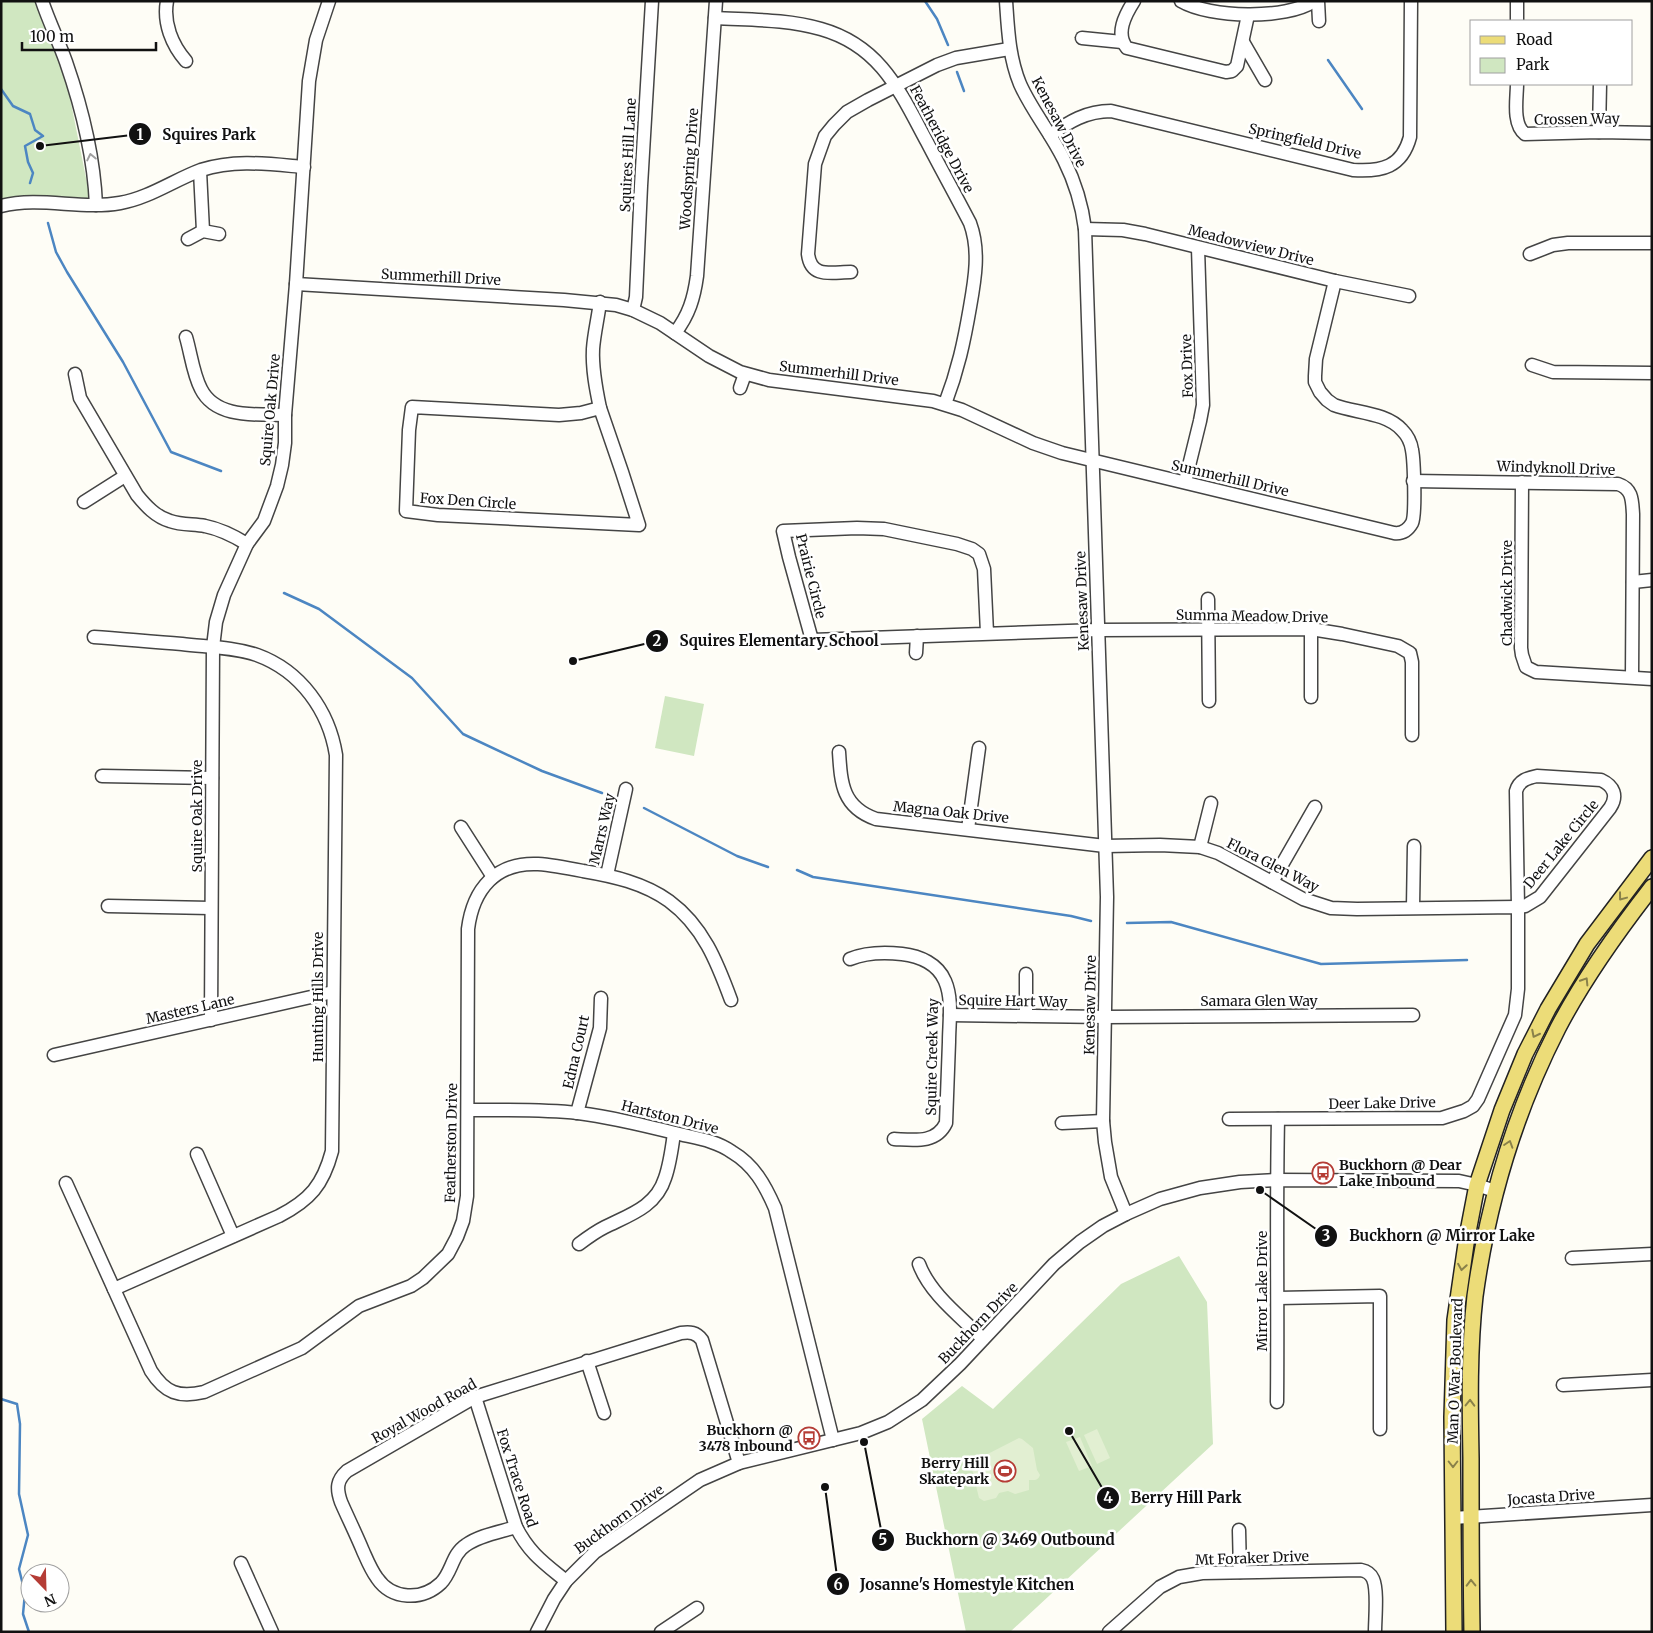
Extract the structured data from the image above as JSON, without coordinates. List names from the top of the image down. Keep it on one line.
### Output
{"streets":{"main road":["Man O War Boulevard"],"street":["Crossen Way","Kenesaw Drive","Featheridge Drive","Springfield Drive","Squires Hill Lane","Woodspring Drive","Meadowview Drive","Summerhill Drive","Fox Drive","Squire Oak Drive","Windyknoll Drive","Fox Den Circle","Prairie Circle","Chadwick Drive","Summa Meadow Drive","Magna Oak Drive","Marrs Way","Deer Lake Circle","Flora Glen Way","Hunting Hills Drive","Squire Hart Way","Samara Glen Way","Masters Lane","Edna Court","Squire Creek Way","Deer Lake Drive","Hartston Drive","Featherston Drive","Mirror Lake Drive","Buckhorn Drive","Royal Wood Road","Fox Trace Road","Jocasta Drive","Mt Foraker Drive"]},"crossings":[["Kenesaw Drive","Springfield Drive"],["Kenesaw Drive","Meadowview Drive"],["Kenesaw Drive","Summerhill Drive"],["Kenesaw Drive","Prairie Circle"],["Kenesaw Drive","Summa Meadow Drive"],["Kenesaw Drive","Magna Oak Drive"],["Kenesaw Drive","Flora Glen Way"],["Kenesaw Drive","Squire Hart Way"],["Kenesaw Drive","Samara Glen Way"],["Kenesaw Drive","Buckhorn Drive"],["Featheridge Drive","Woodspring Drive"],["Featheridge Drive","Summerhill Drive"],["Squires Hill Lane","Summerhill Drive"],["Woodspring Drive","Summerhill Drive"],["Meadowview Drive","Summerhill Drive"],["Meadowview Drive","Fox Drive"],["Summerhill Drive","Fox Drive"],["Summerhill Drive","Squire Oak Drive"],["Summerhill Drive","Windyknoll Drive"],["Summerhill Drive","Fox Den Circle"],["Squire Oak Drive","Hunting Hills Drive"],["Squire Oak Drive","Masters Lane"],["Windyknoll Drive","Chadwick Drive"],["Prairie Circle","Summa Meadow Drive"],["Magna Oak Drive","Flora Glen Way"],["Marrs Way","Featherston Drive"],["Deer Lake Circle","Flora Glen Way"],["Deer Lake Circle","Deer Lake Drive"],["Flora Glen Way","Deer Lake Drive"],["Hunting Hills Drive","Masters Lane"],["Hunting Hills Drive","Featherston Drive"],["Squire Hart Way","Samara Glen Way"],["Squire Hart Way","Squire Creek Way"],["Edna Court","Hartston Drive"],["Deer Lake Drive","Mirror Lake Drive"],["Hartston Drive","Featherston Drive"],["Hartston Drive","Buckhorn Drive"],["Mirror Lake Drive","Buckhorn Drive"],["Buckhorn Drive","Man O War Boulevard"],["Buckhorn Drive","Royal Wood Road"],["Buckhorn Drive","Fox Trace Road"],["Man O War Boulevard","Jocasta Drive"],["Royal Wood Road","Fox Trace Road"]],"places":{"other":["Squires Park","Squires Elementary School","Buckhorn @ Mirror Lake","Berry Hill Park","Buckhorn @ 3469 Outbound","Josanne's Homestyle Kitchen"],"bus stop":["Buckhorn @ Dear Lake Inbound","Buckhorn @ 3478 Inbound"],"sports":["Berry Hill Skatepark"]},"legend":["Road","Park"],"scale_bar":"100 m","north":"bottom right"}
